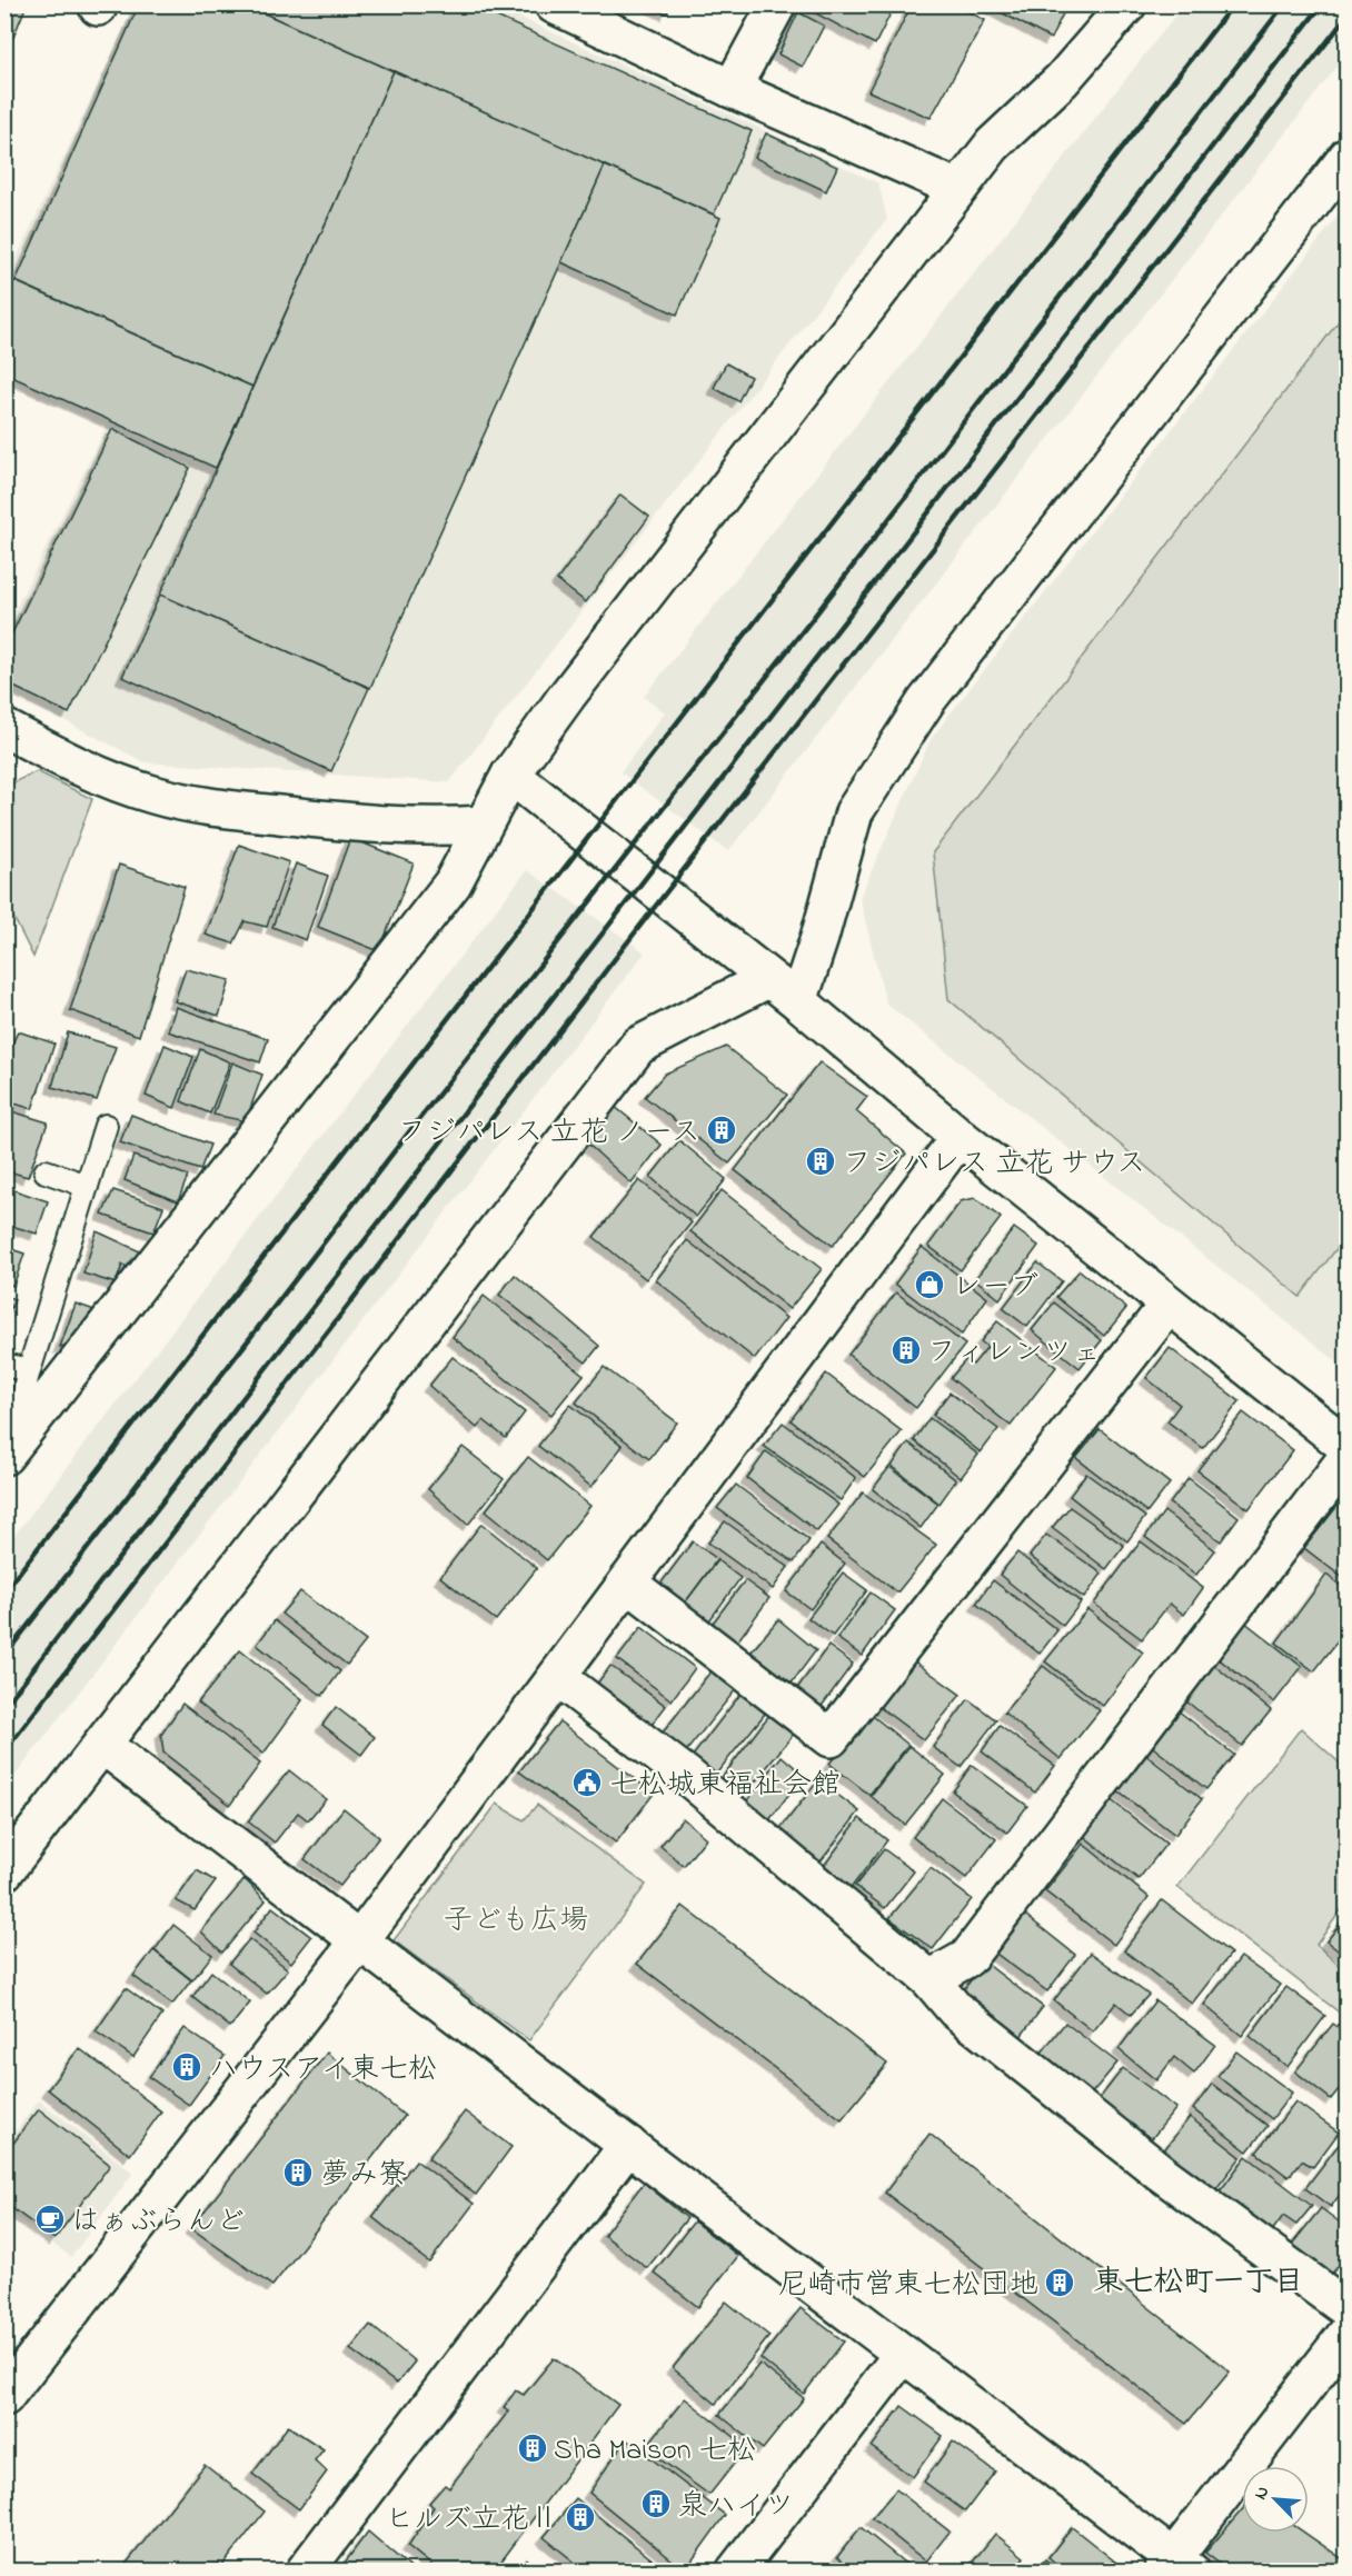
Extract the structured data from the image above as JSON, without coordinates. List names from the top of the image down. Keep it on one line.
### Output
{"districts":["東七松町一丁目"],"parks":["子ども広場"],"places":{"building":["フジパレス 立花 ノース","フジパレス 立花 サウス","フィレンツェ","ハウスアイ東七松","夢み寮","尼崎市営東七松団地","Sha Maison 七松","泉ハイツ","ヒルズ立花Ⅱ"],"shop":["レーブ"],"public building":["七松城東福祉会館"],"cafe":["はぁぶらんど"]},"north":"top left"}
